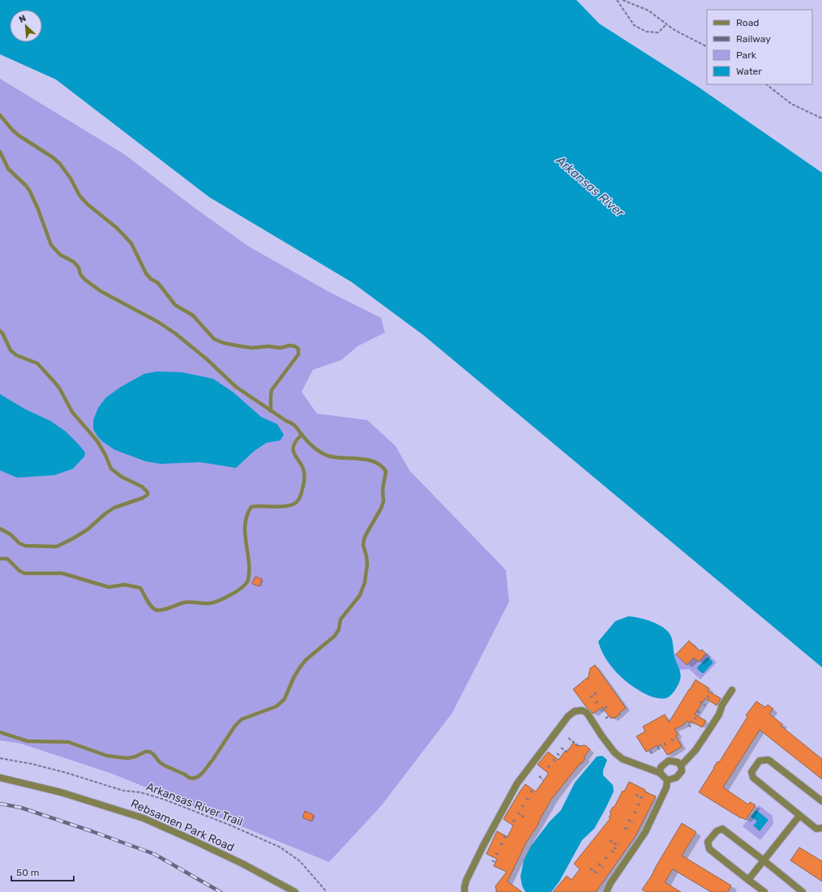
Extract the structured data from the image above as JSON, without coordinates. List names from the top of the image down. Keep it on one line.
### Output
{"streets":{"street":["Rebsamen Park Road"],"path":["Arkansas River Trail"]},"water":["Arkansas River"],"legend":["Road","Railway","Park","Water"],"scale_bar":"50 m","north":"top left"}
